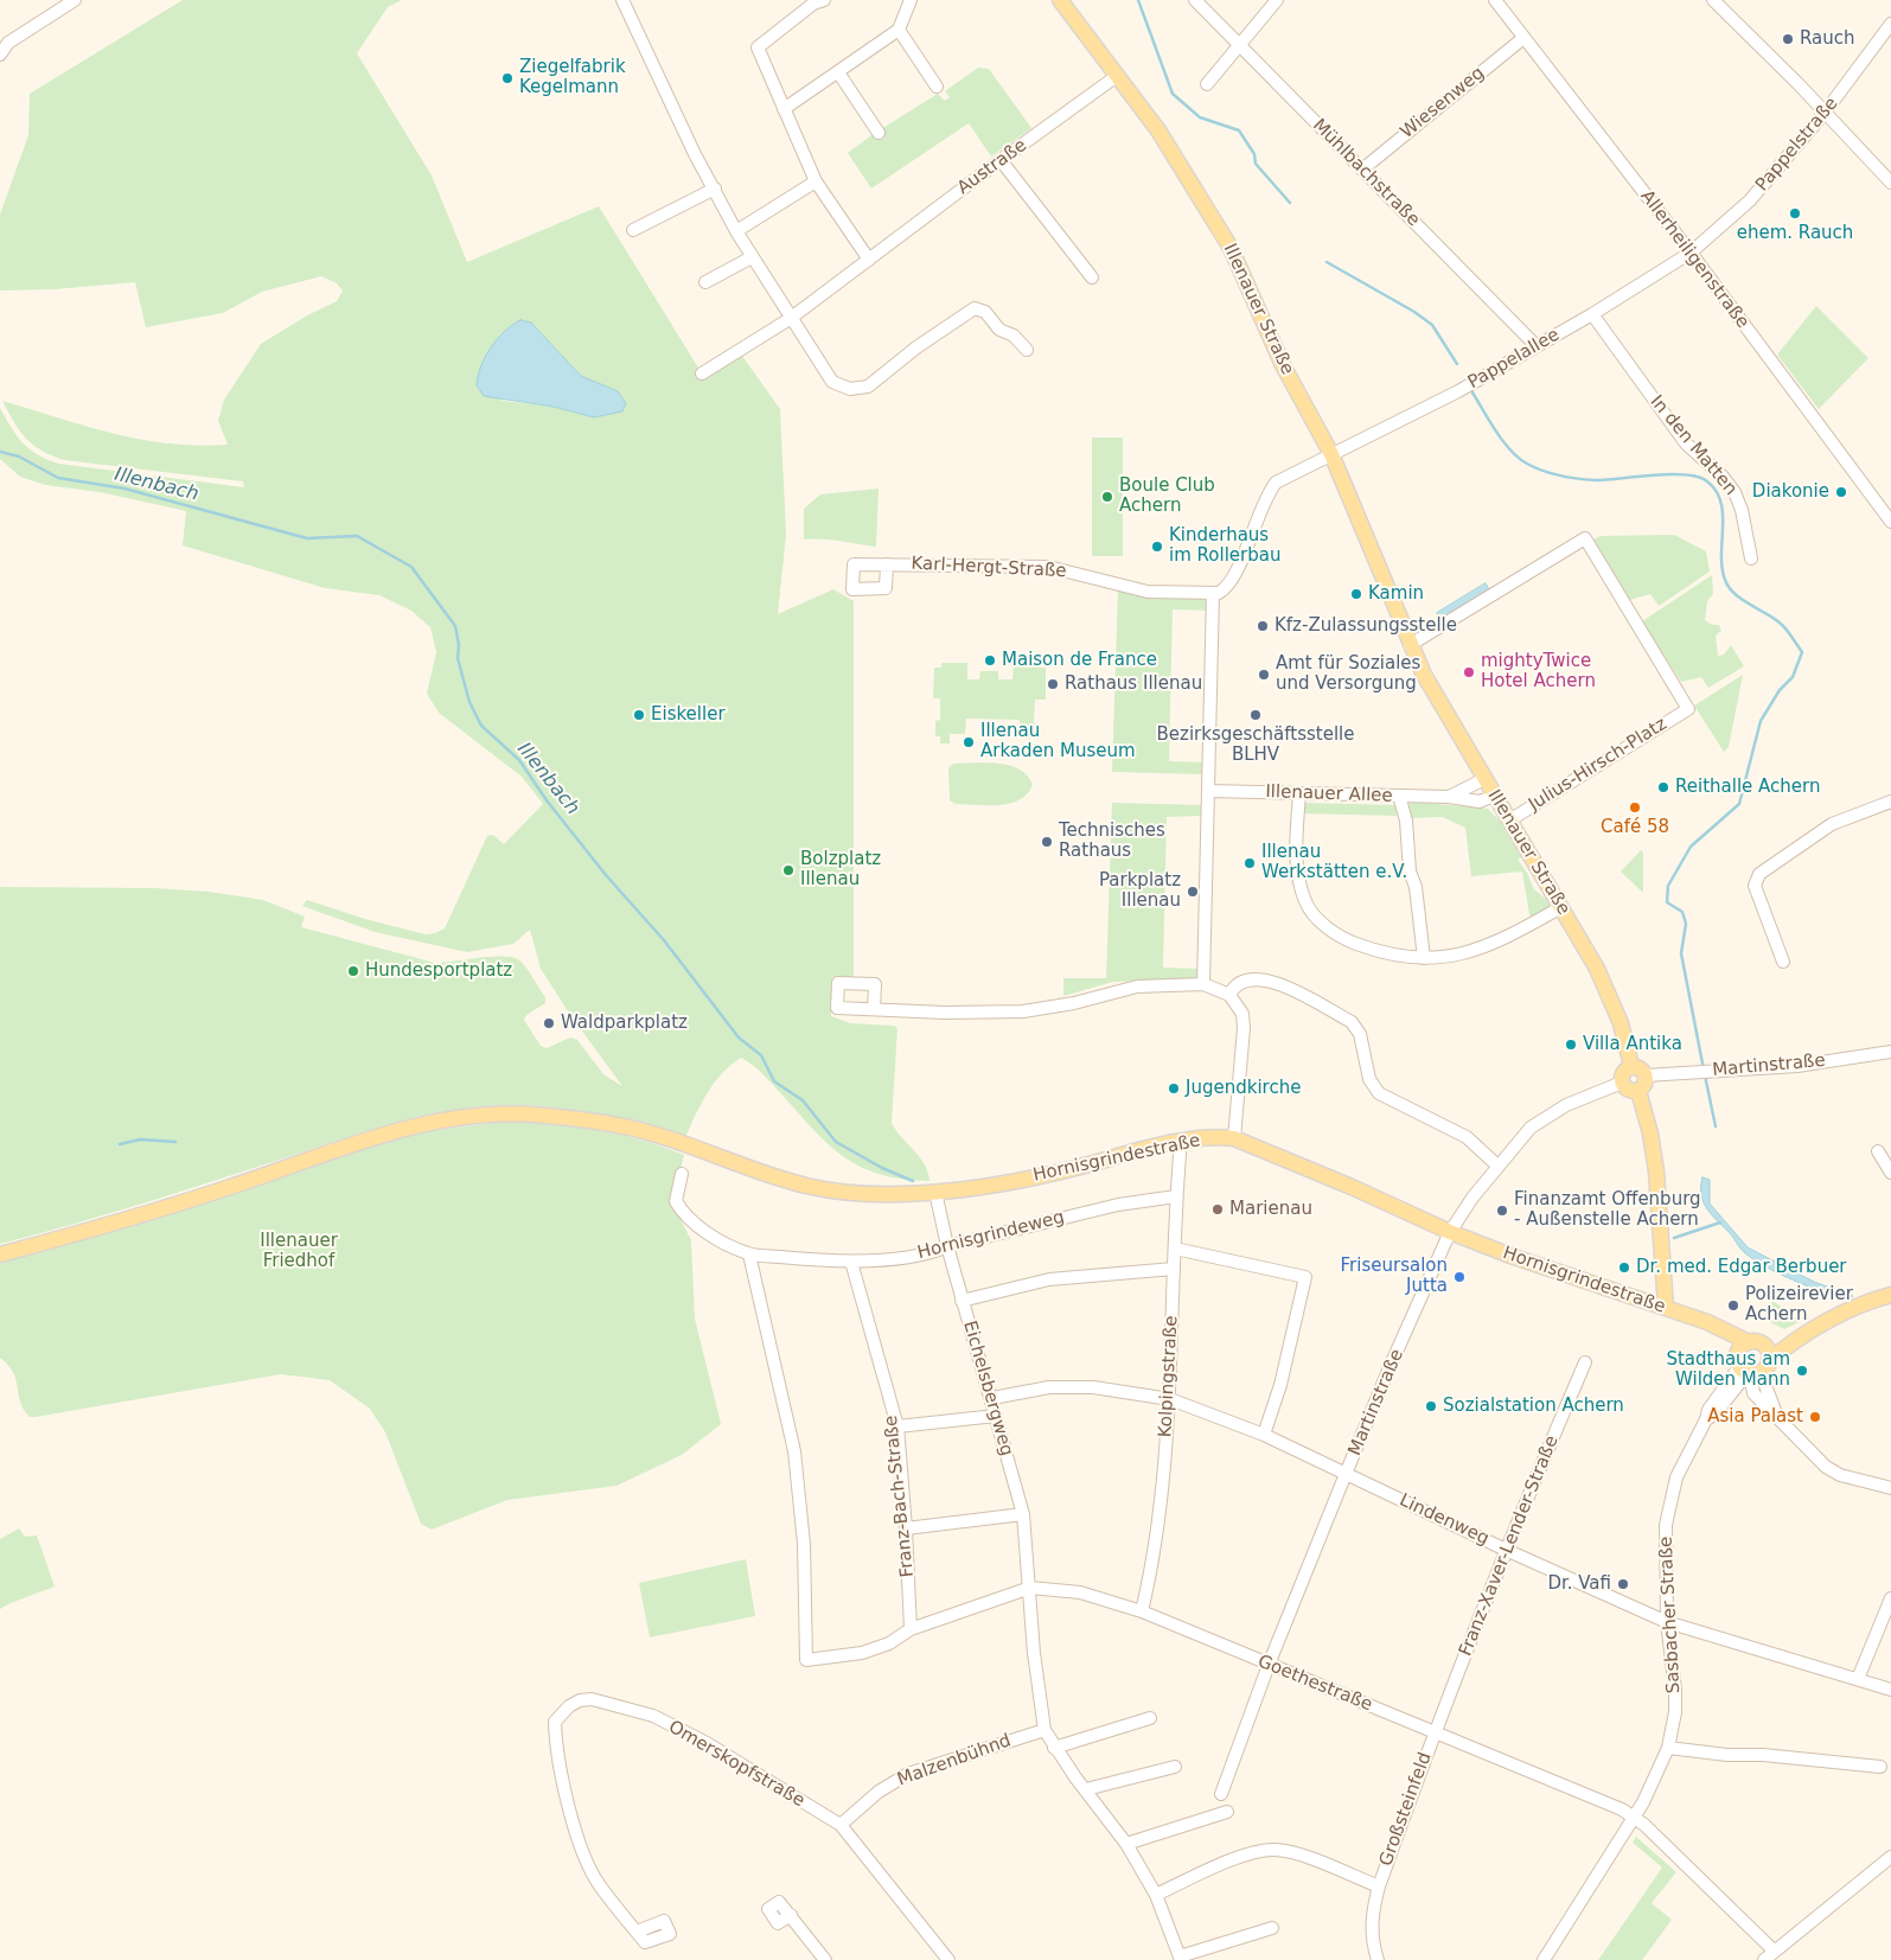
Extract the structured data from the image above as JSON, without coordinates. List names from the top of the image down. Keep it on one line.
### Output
{"streets":{"main road":["Illenauer Straße","Hornisgrindestraße"],"street":["Wiesenweg","Pappelstraße","Austraße","Mühlbachstraße","Allerheiligenstraße","Pappelallee","In den Matten","Karl-Hergt-Straße","Julius-Hirsch-Platz","Illenauer Allee","Martinstraße","Hornisgrindeweg","Kolpingstraße","Eichelsbergweg","Franz-Bach-Straße","Lindenweg","Franz-Xaver-Lender-Straße","Sasbacher Straße","Goethestraße","Malzenbühnd","Omerskopfstraße","Großsteinfeld"]},"crossings":[["Wiesenweg","Mühlbachstraße"],["Wiesenweg","Allerheiligenstraße"],["Pappelstraße","Allerheiligenstraße"],["Pappelstraße","Pappelallee"],["Austraße","Illenauer Straße"],["Mühlbachstraße","Pappelallee"],["Allerheiligenstraße","Pappelallee"],["Illenauer Straße","Pappelallee"],["Illenauer Straße","Julius-Hirsch-Platz"],["Illenauer Straße","Illenauer Allee"],["Illenauer Straße","Martinstraße"],["Pappelallee","In den Matten"],["Martinstraße","Hornisgrindestraße"],["Martinstraße","Lindenweg"],["Martinstraße","Goethestraße"],["Hornisgrindestraße","Kolpingstraße"],["Hornisgrindestraße","Eichelsbergweg"],["Hornisgrindeweg","Kolpingstraße"],["Hornisgrindeweg","Eichelsbergweg"],["Hornisgrindeweg","Franz-Bach-Straße"],["Hornisgrindeweg","Goethestraße"],["Kolpingstraße","Lindenweg"],["Kolpingstraße","Goethestraße"],["Eichelsbergweg","Lindenweg"],["Eichelsbergweg","Goethestraße"],["Eichelsbergweg","Malzenbühnd"],["Eichelsbergweg","Großsteinfeld"],["Franz-Bach-Straße","Goethestraße"],["Lindenweg","Franz-Xaver-Lender-Straße"],["Lindenweg","Sasbacher Straße"],["Franz-Xaver-Lender-Straße","Goethestraße"],["Franz-Xaver-Lender-Straße","Großsteinfeld"],["Sasbacher Straße","Goethestraße"],["Goethestraße","Großsteinfeld"],["Malzenbühnd","Omerskopfstraße"]],"water":["Illenbach"],"parks":["Illenauer Friedhof"],"places":["Rauch","Ziegelfabrik Kegelmann","ehem. Rauch","Diakonie","Boule Club Achern","Kinderhaus im Rollerbau","Kamin","Kfz-Zulassungsstelle","Maison de France","mightyTwice Hotel Achern","Amt für Soziales und Versorgung","Rathaus Illenau","Eiskeller","Bezirksgeschäftsstelle BLHV","Illenau Arkaden Museum","Reithalle Achern","Café 58","Technisches Rathaus","Illenau Werkstätten e.V.","Bolzplatz Illenau","Parkplatz Illenau","Hundesportplatz","Waldparkplatz","Villa Antika","Jugendkirche","Marienau","Finanzamt Offenburg - Außenstelle Achern","Dr. med. Edgar Berbuer","Friseursalon Jutta","Polizeirevier Achern","Stadthaus am Wilden Mann","Sozialstation Achern","Asia Palast","Dr. Vafi"]}
